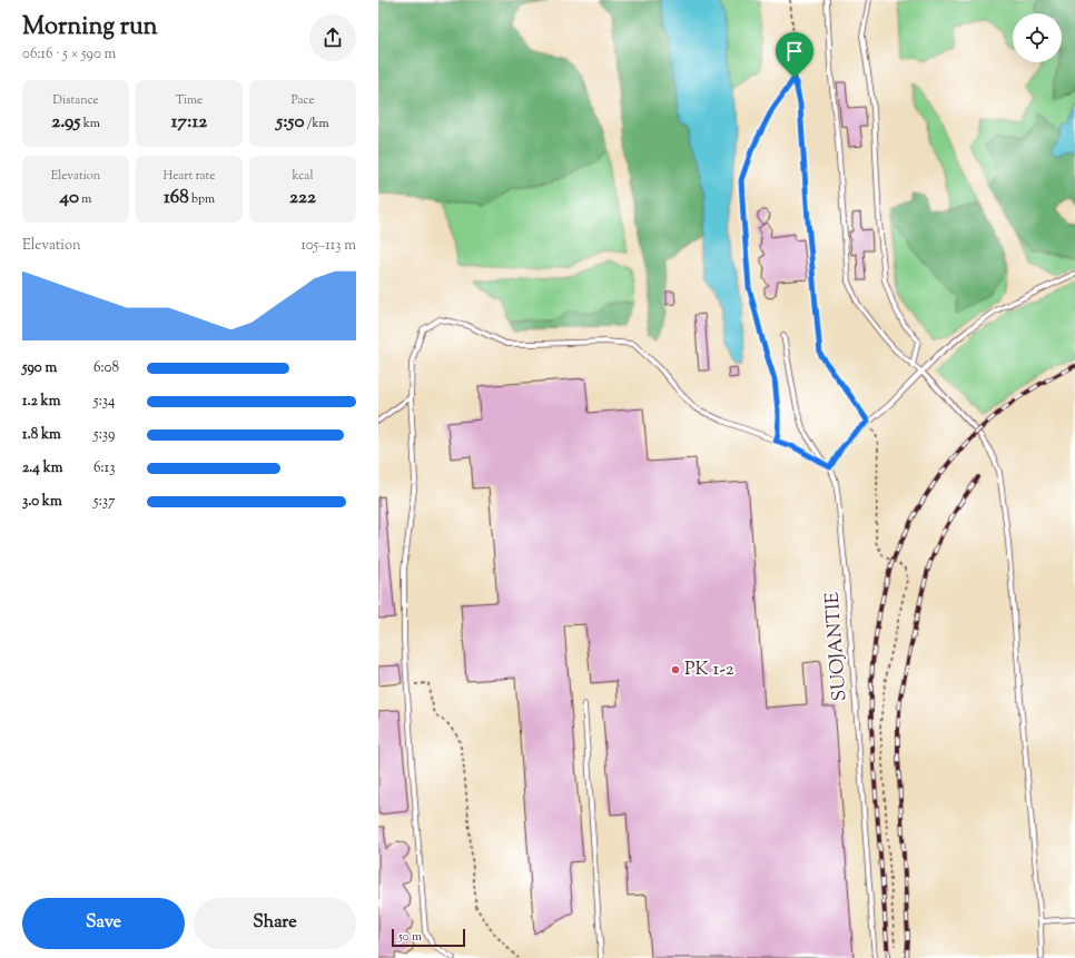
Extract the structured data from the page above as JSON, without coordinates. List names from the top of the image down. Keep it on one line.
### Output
{"streets":{"lane":["SUOJANTIE"]},"places":["PK 1-2"],"scale_bar":"50 m","page":{"heading":["Morning run","06:16 · 5 × 590 m"],"stats":[["Distance","2.95 km"],["Time","17:12"],["Pace","5:50 /km"],["Elevation","40 m"],["Heart rate","168 bpm"],["kcal","222"]],"chart":["Elevation","105–113 m"],"list":[{"name":"590 m","note":"6:08"},{"name":"1.2 km","note":"5:34"},{"name":"1.8 km","note":"5:39"},{"name":"2.4 km","note":"6:13"},{"name":"3.0 km","note":"5:37"}],"buttons":["Save","Share"],"scale":"50 m"}}
